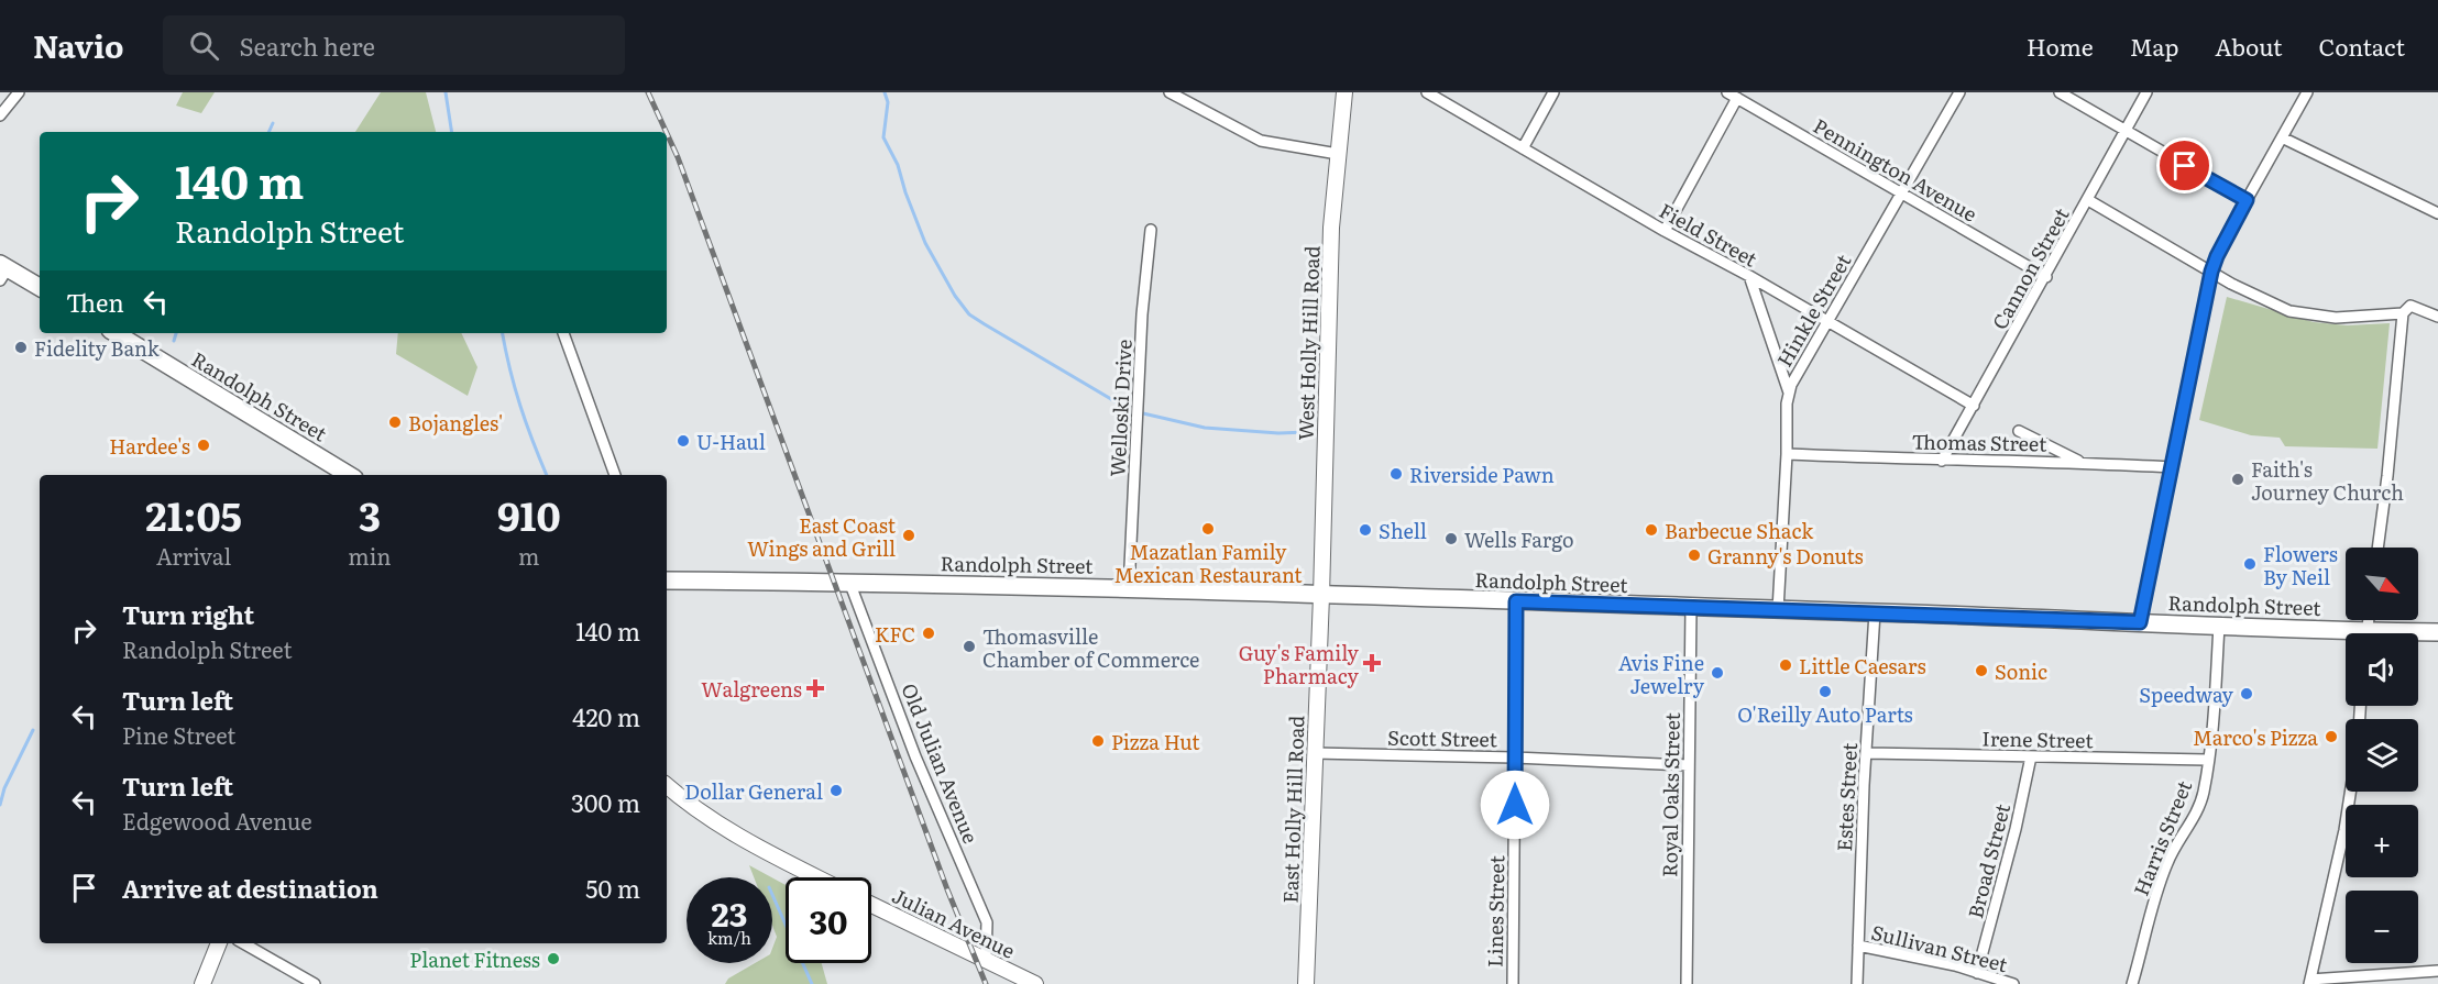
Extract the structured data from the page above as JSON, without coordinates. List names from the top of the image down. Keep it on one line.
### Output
{"streets":{"main road":["Randolph Street"],"street":["Pennington Avenue","Field Street","Cannon Street","Hinkle Street","West Holly Hill Road","Welloski Drive","Thomas Street","Scott Street","Irene Street","Old Julian Avenue","Royal Oaks Street","Estes Street","East Holly Hill Road","Harris Street","Broad Street","Lines Street","Julian Avenue","Sullivan Street"]},"crossings":[["Pennington Avenue","Cannon Street"],["Pennington Avenue","Hinkle Street"],["Field Street","Cannon Street"],["Field Street","Hinkle Street"],["Cannon Street","Thomas Street"],["Hinkle Street","Randolph Street"],["Hinkle Street","Thomas Street"],["West Holly Hill Road","Randolph Street"],["West Holly Hill Road","East Holly Hill Road"],["Randolph Street","Welloski Drive"],["Randolph Street","Old Julian Avenue"],["Randolph Street","Royal Oaks Street"],["Randolph Street","Estes Street"],["Randolph Street","East Holly Hill Road"],["Randolph Street","Harris Street"],["Randolph Street","Lines Street"],["Scott Street","Royal Oaks Street"],["Scott Street","East Holly Hill Road"],["Scott Street","Lines Street"],["Irene Street","Estes Street"],["Irene Street","Harris Street"],["Irene Street","Broad Street"],["Old Julian Avenue","Julian Avenue"],["Estes Street","Sullivan Street"],["Broad Street","Sullivan Street"]],"places":{"other":["Fidelity Bank","Bojangles'","U-Haul","Hardee's","Riverside Pawn","Faith's Journey Church","Mazatlan Family Mexican Restaurant","Shell","Barbecue Shack","East Coast Wings and Grill","Wells Fargo","Granny's Donuts","Flowers By Neil","KFC","Thomasville Chamber of Commerce","Little Caesars","Sonic","Avis Fine Jewelry","O'Reilly Auto Parts","Speedway","Marco's Pizza","Pizza Hut","Dollar General","Planet Fitness"],"health":["Guy's Family Pharmacy","Walgreens"]},"north":"bottom right","page":{"header":"Navio","search":"Search here","nav":["Home","Map","About","Contact"],"turn":["140 m","Randolph Street"],"then":"Then","eta":["21:05","Arrival","3","min","910","m"],"map_buttons":["+","−"],"list":[{"name":"Turn right","note":"Randolph Street","value":"140 m"},{"name":"Turn left","note":"Pine Street","value":"420 m"},{"name":"Turn left","note":"Edgewood Avenue","value":"300 m"},{"name":"Arrive at destination","value":"50 m"}],"speed":"23 km/h","limit":"30"}}
